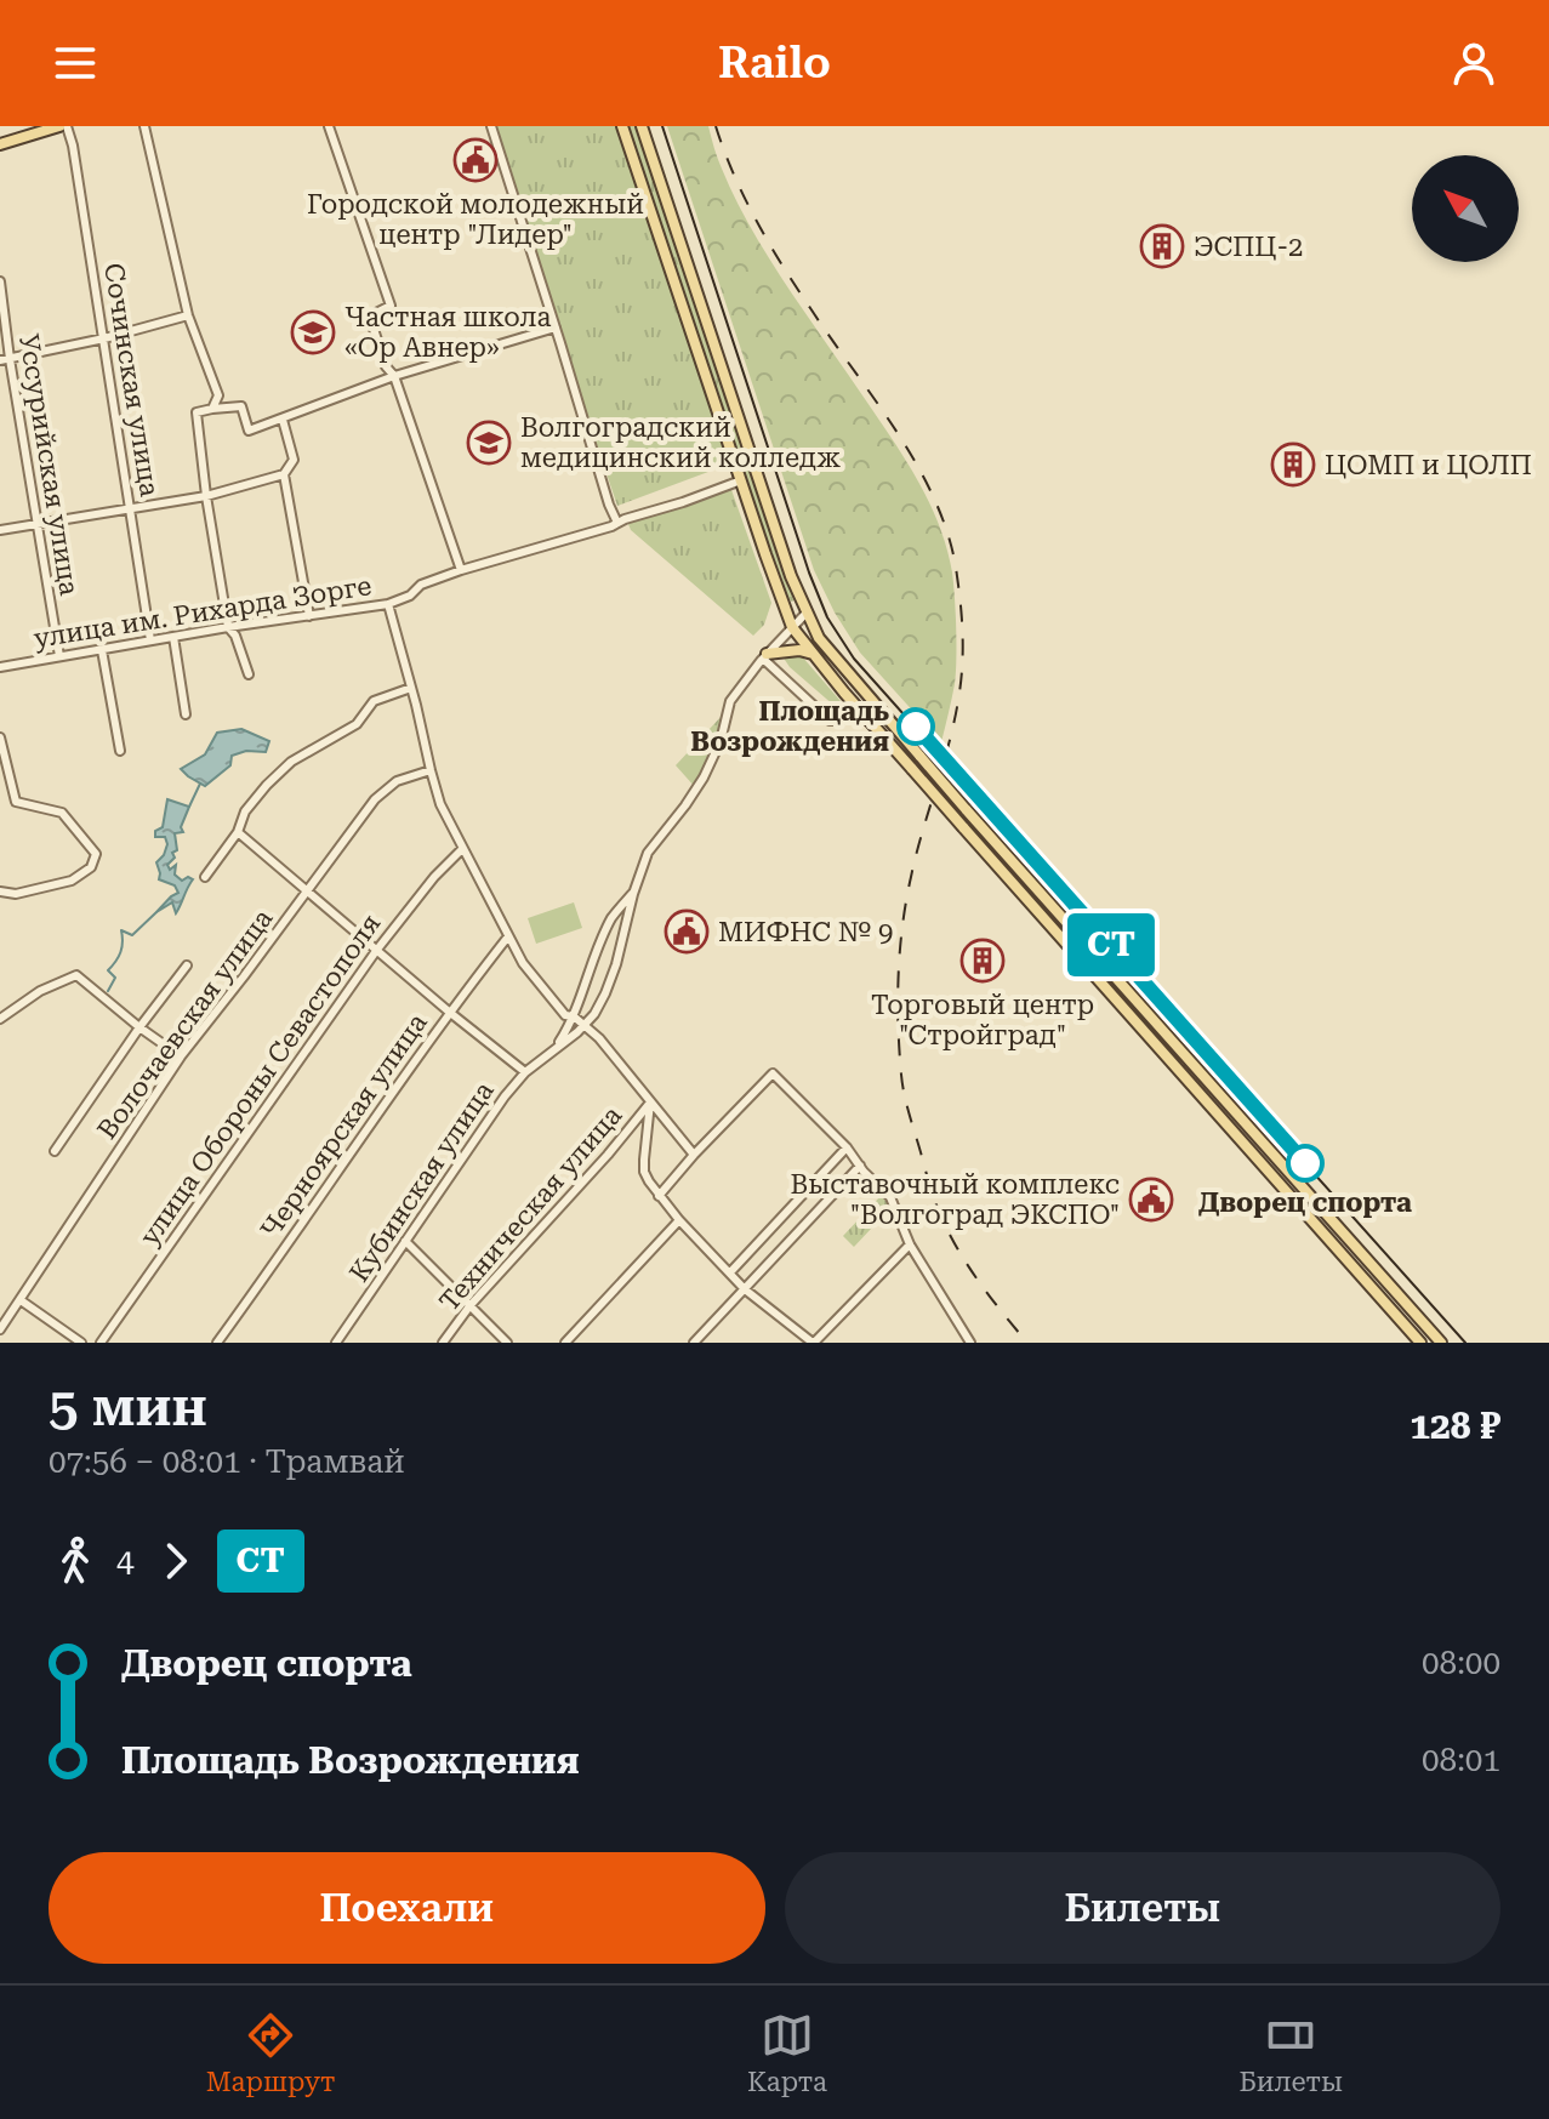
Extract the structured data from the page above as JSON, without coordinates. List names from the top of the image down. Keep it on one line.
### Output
{"streets":{"street":["Сочинская улица","Уссурийская улица","улица им. Рихарда Зорге","Волочаевская улица","улица Обороны Севастополя","Черноярская улица","Кубинская улица","Техническая улица"]},"crossings":[["Сочинская улица","улица им. Рихарда Зорге"],["Уссурийская улица","улица им. Рихарда Зорге"]],"places":{"public building":["Городской молодежный центр \"Лидер\"","МИФНС № 9","Выставочный комплекс \"Волгоград ЭКСПО\""],"building":["ЭСПЦ-2","ЦОМП и ЦОЛП","Торговый центр \"Стройград\""],"school or university":["Частная школа «Ор Авнер»","Волгоградский медицинский колледж"],"other":["Площадь Возрождения","Дворец спорта"]},"lines":["tram line СТ"],"north":"top left","page":{"header":"Railo","on_map":"СТ","heading":["5 мин","07:56 – 08:01 · Трамвай","128 ₽"],"legs":["4","СТ"],"list":[{"name":"Дворец спорта","value":"08:00"},{"name":"Площадь Возрождения","value":"08:01"}],"buttons":["Поехали","Билеты"],"tabs":["Маршрут","Карта","Билеты"]}}
